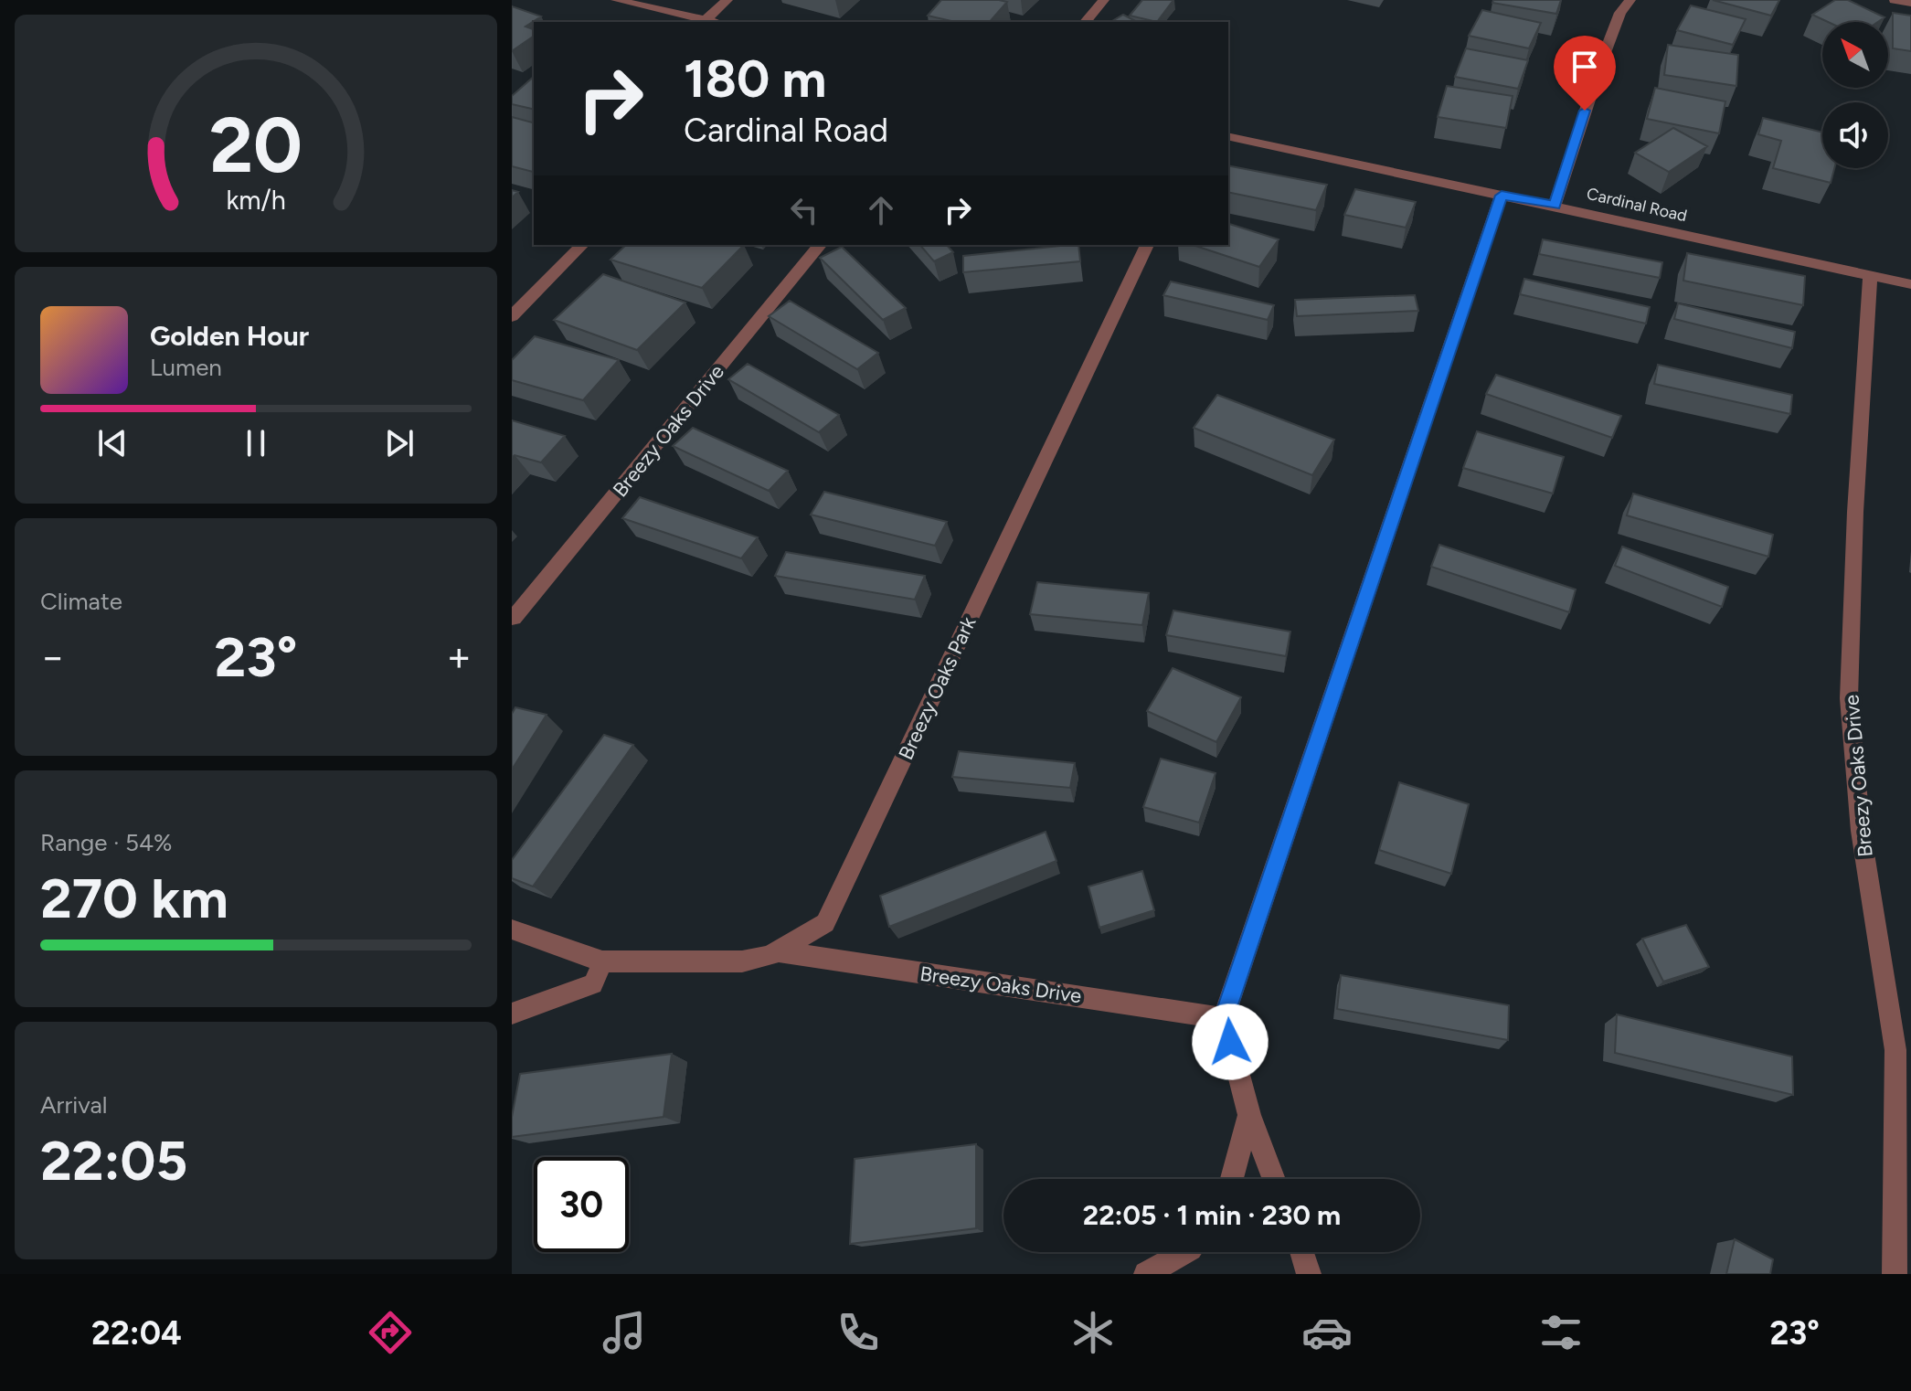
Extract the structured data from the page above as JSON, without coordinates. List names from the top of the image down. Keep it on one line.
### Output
{"streets":{"street":["Cardinal Road","Breezy Oaks Drive","Breezy Oaks Park"]},"crossings":[["Cardinal Road","Breezy Oaks Drive"],["Breezy Oaks Drive","Breezy Oaks Park"]],"north":"top left","page":{"turn":["180 m","Cardinal Road"],"song":["Golden Hour","Lumen"],"tile":["Climate",["Range · 54%","270 km"],["Arrival","22:05"]],"heat":["−","23°","+"],"limit":"30","trip":"22:05 · 1 min · 230 m","tabs":["22:04","23°"],"gauge":["20","km/h"]}}
